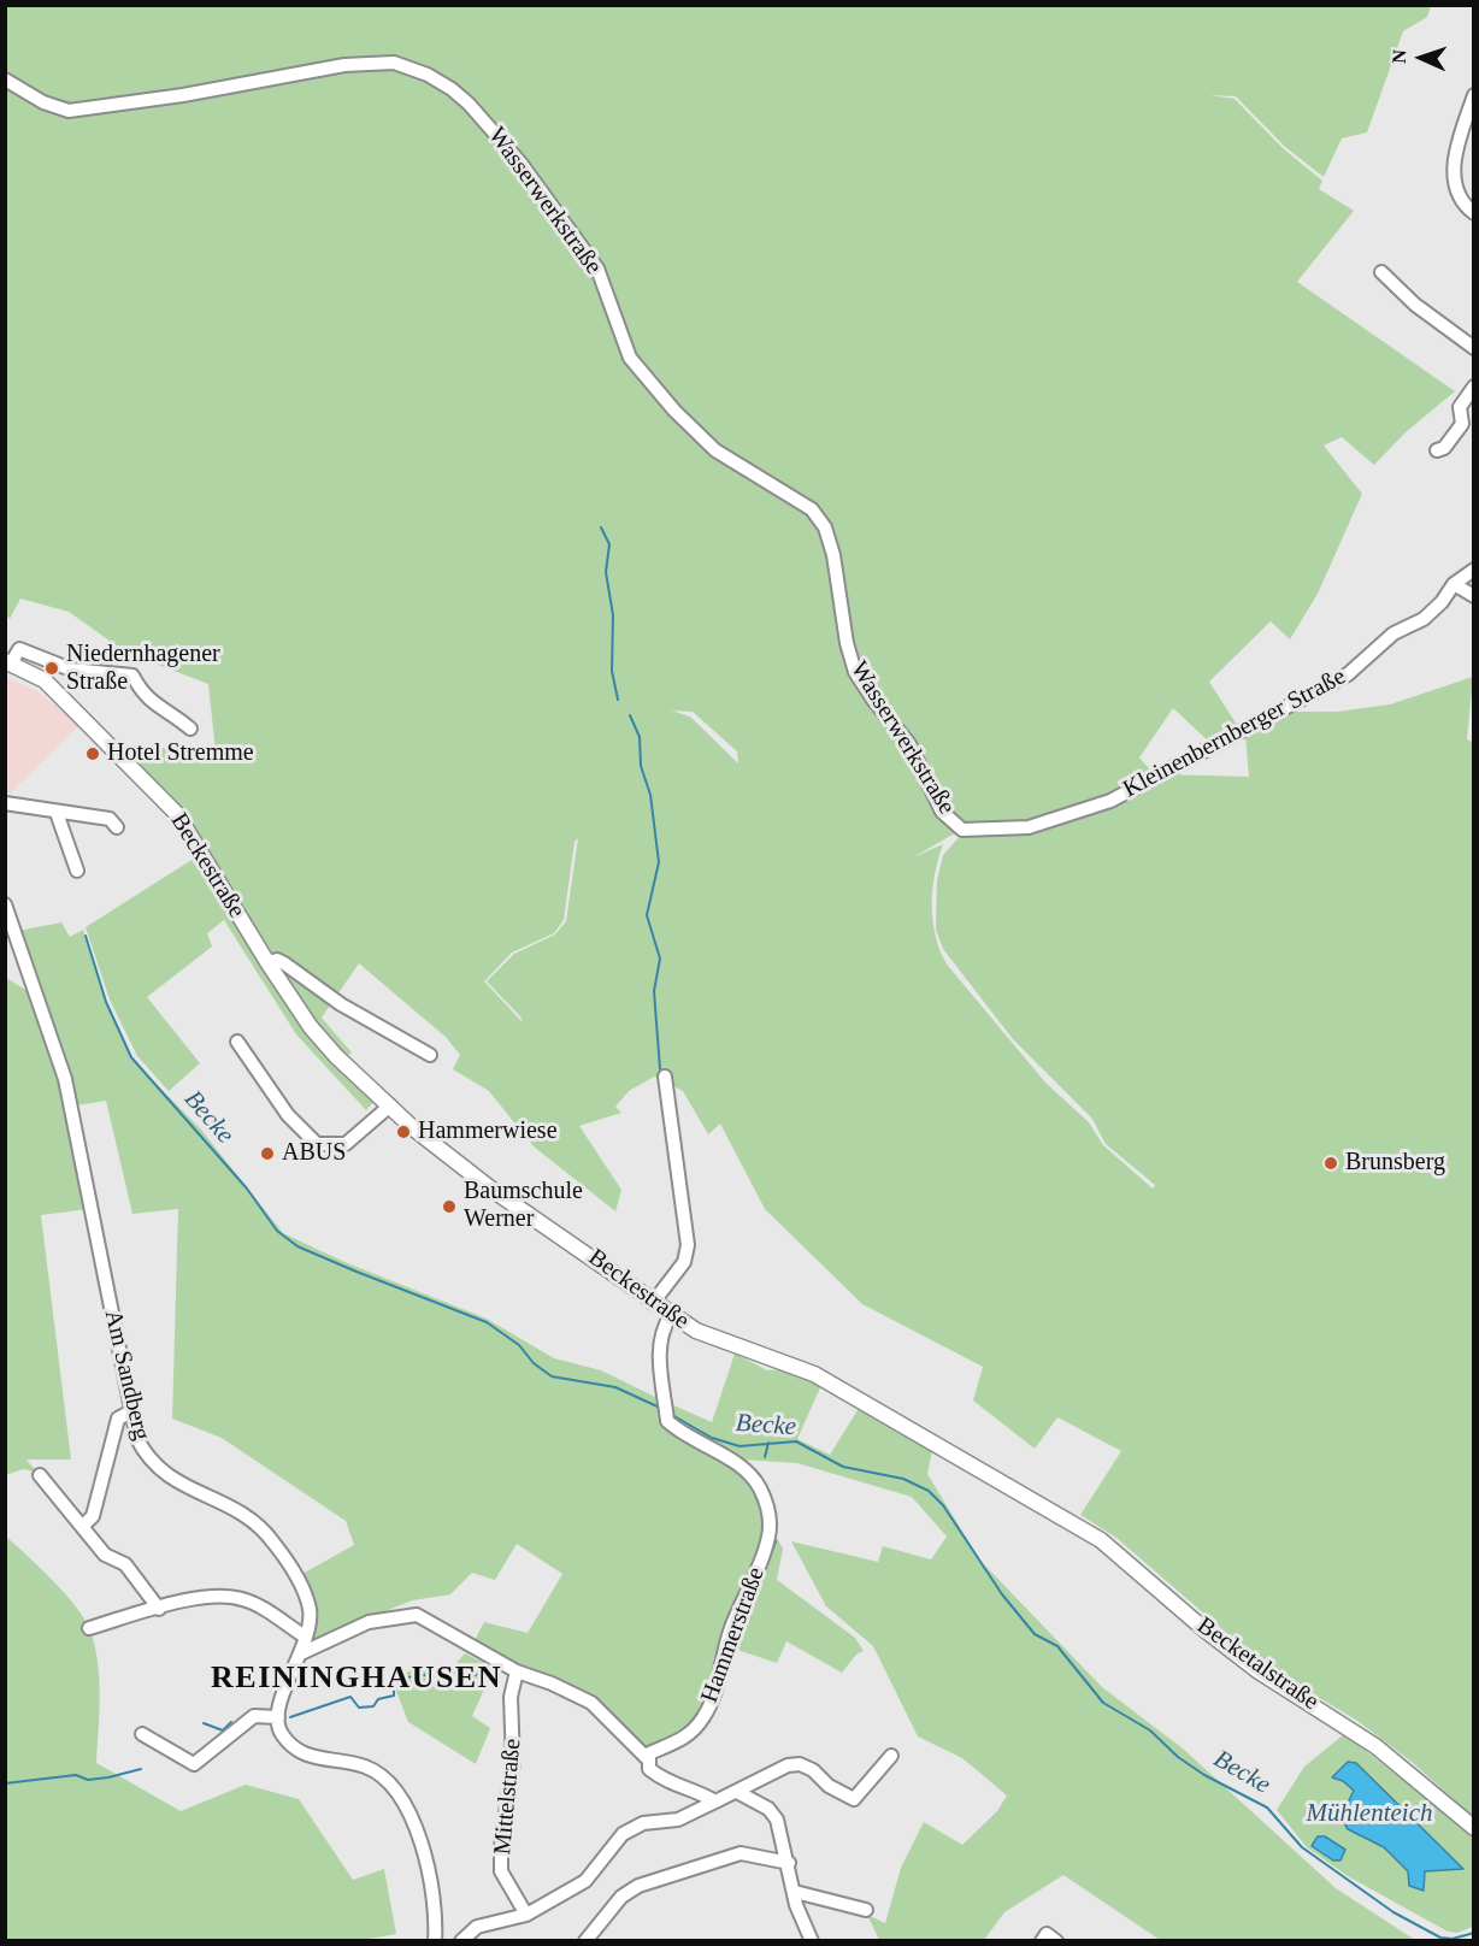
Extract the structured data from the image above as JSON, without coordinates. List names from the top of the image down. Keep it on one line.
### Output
{"streets":{"main road":["Beckestraße","Becketalstraße"],"street":["Wasserwerkstraße","Kleinenbernberger Straße","Am Sandberg","Hammerstraße","Mittelstraße"]},"crossings":[["Wasserwerkstraße","Kleinenbernberger Straße"],["Beckestraße","Hammerstraße"],["Beckestraße","Becketalstraße"]],"districts":["REININGHAUSEN"],"water":["Becke","Mühlenteich"],"places":["Niedernhagener Straße","Hotel Stremme","Hammerwiese","ABUS","Brunsberg","Baumschule Werner"],"north":"left"}
